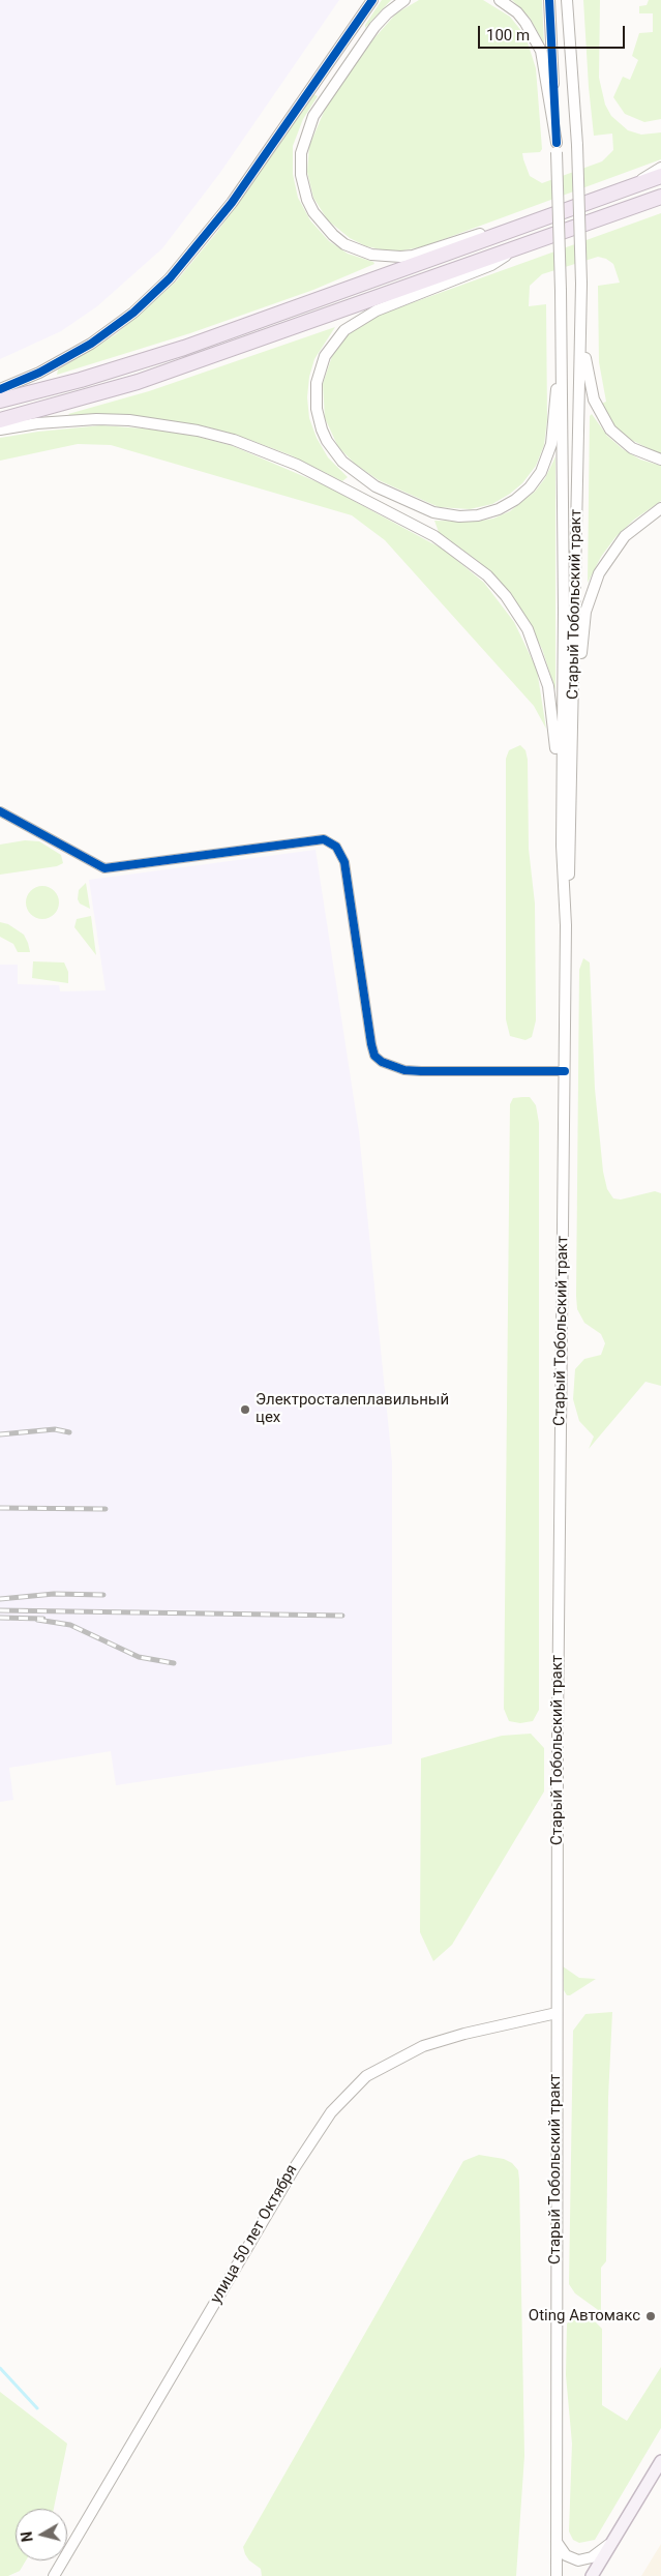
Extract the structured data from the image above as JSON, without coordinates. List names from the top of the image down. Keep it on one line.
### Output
{"streets":{"main road":["Старый Тобольский тракт","улица 50 лет Октября"]},"crossings":[["Старый Тобольский тракт","улица 50 лет Октября"]],"places":["Электросталеплавильный цех","Oting Автомакс"],"scale_bar":"100 m","north":"left"}
